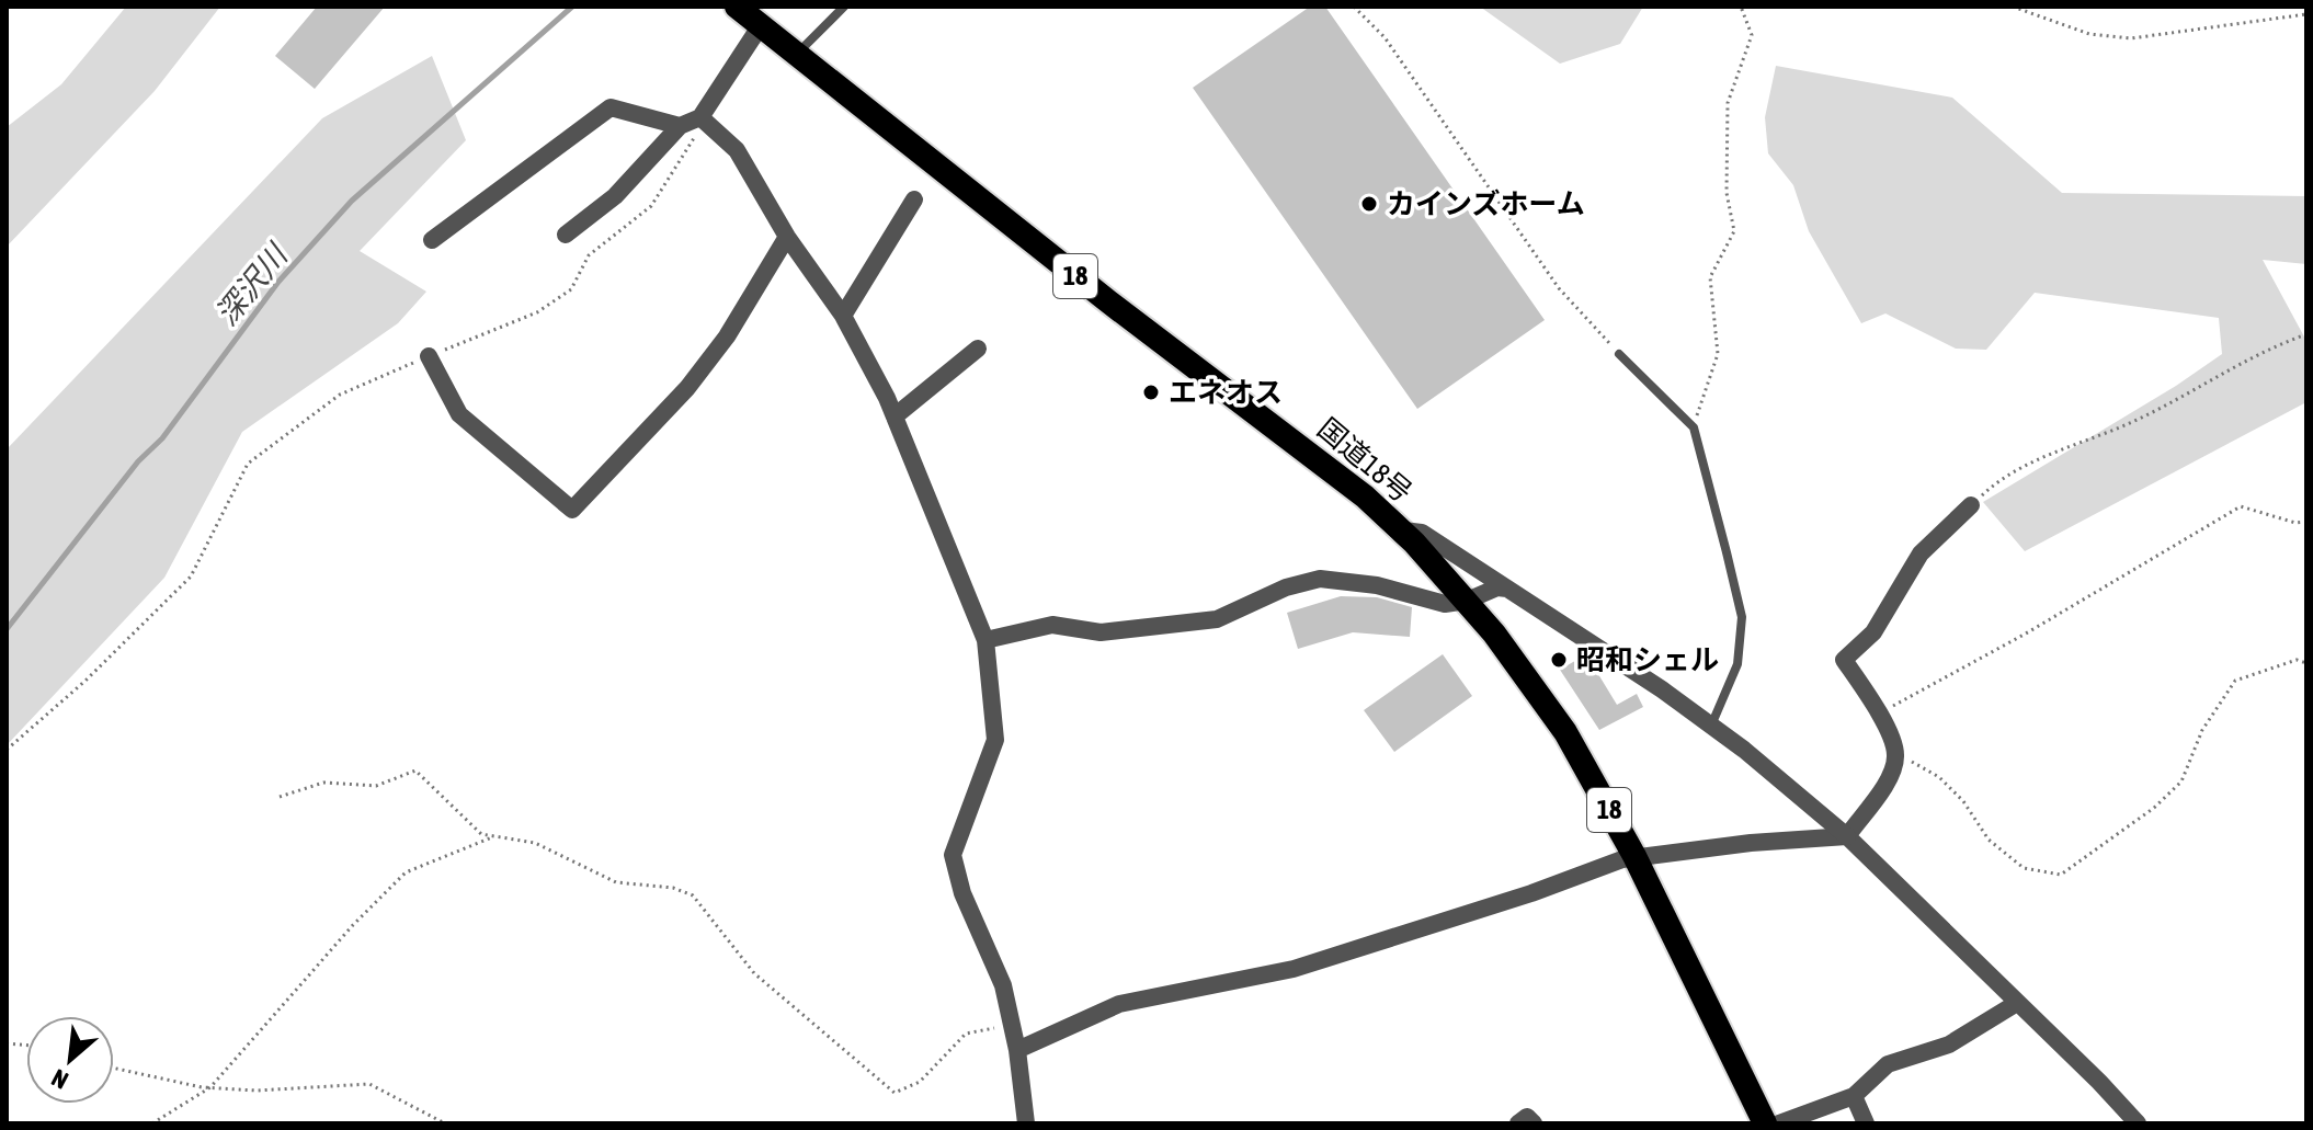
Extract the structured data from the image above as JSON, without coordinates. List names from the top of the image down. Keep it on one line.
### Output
{"streets":{"highway":["18","国道18号"]},"water":["深沢川"],"places":["カインズホーム","エネオス","昭和シェル"],"north":"bottom left"}
